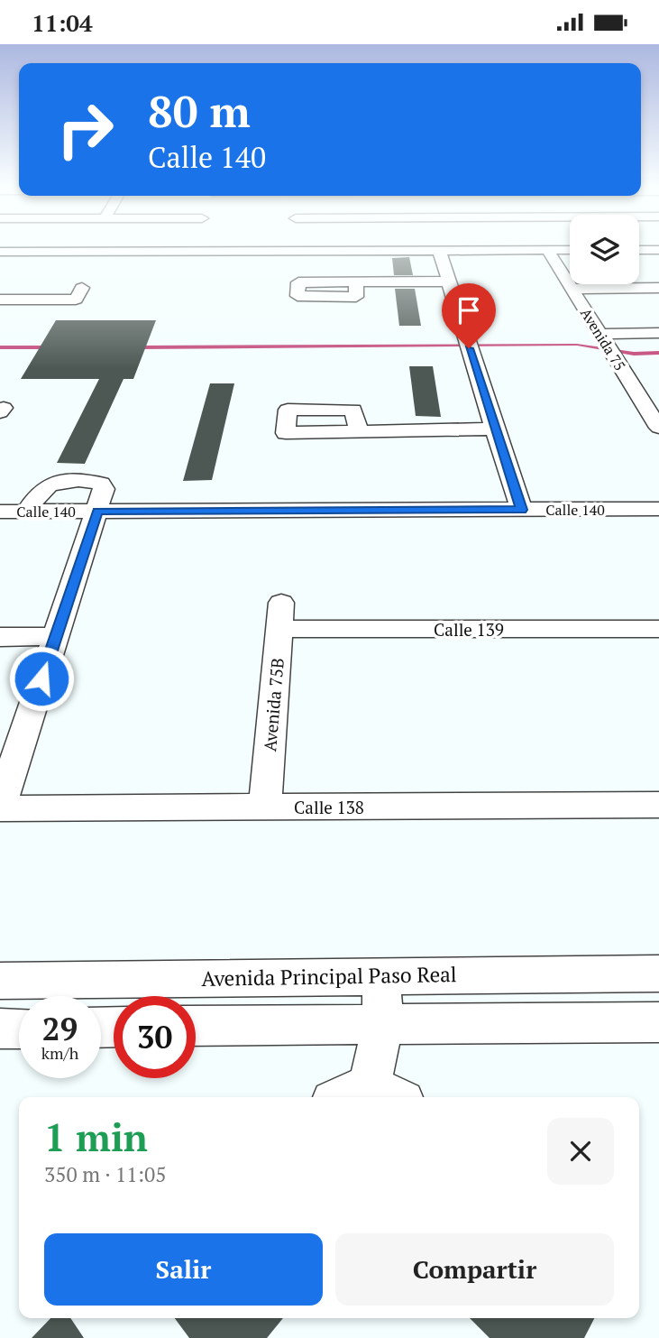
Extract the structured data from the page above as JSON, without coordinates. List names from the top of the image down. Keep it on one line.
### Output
{"streets":{"street":["Avenida 75","Calle 140","Calle 139","Avenida 75B","Calle 138","Avenida Principal Paso Real"]},"crossings":[["Calle 139","Avenida 75B"],["Avenida 75B","Calle 138"]],"page":{"status":"11:04","turn":["80 m","Calle 140"],"speed":"29 km/h","limit":"30","heading":["1 min","350 m · 11:05"],"buttons":["Salir","Compartir"]}}
